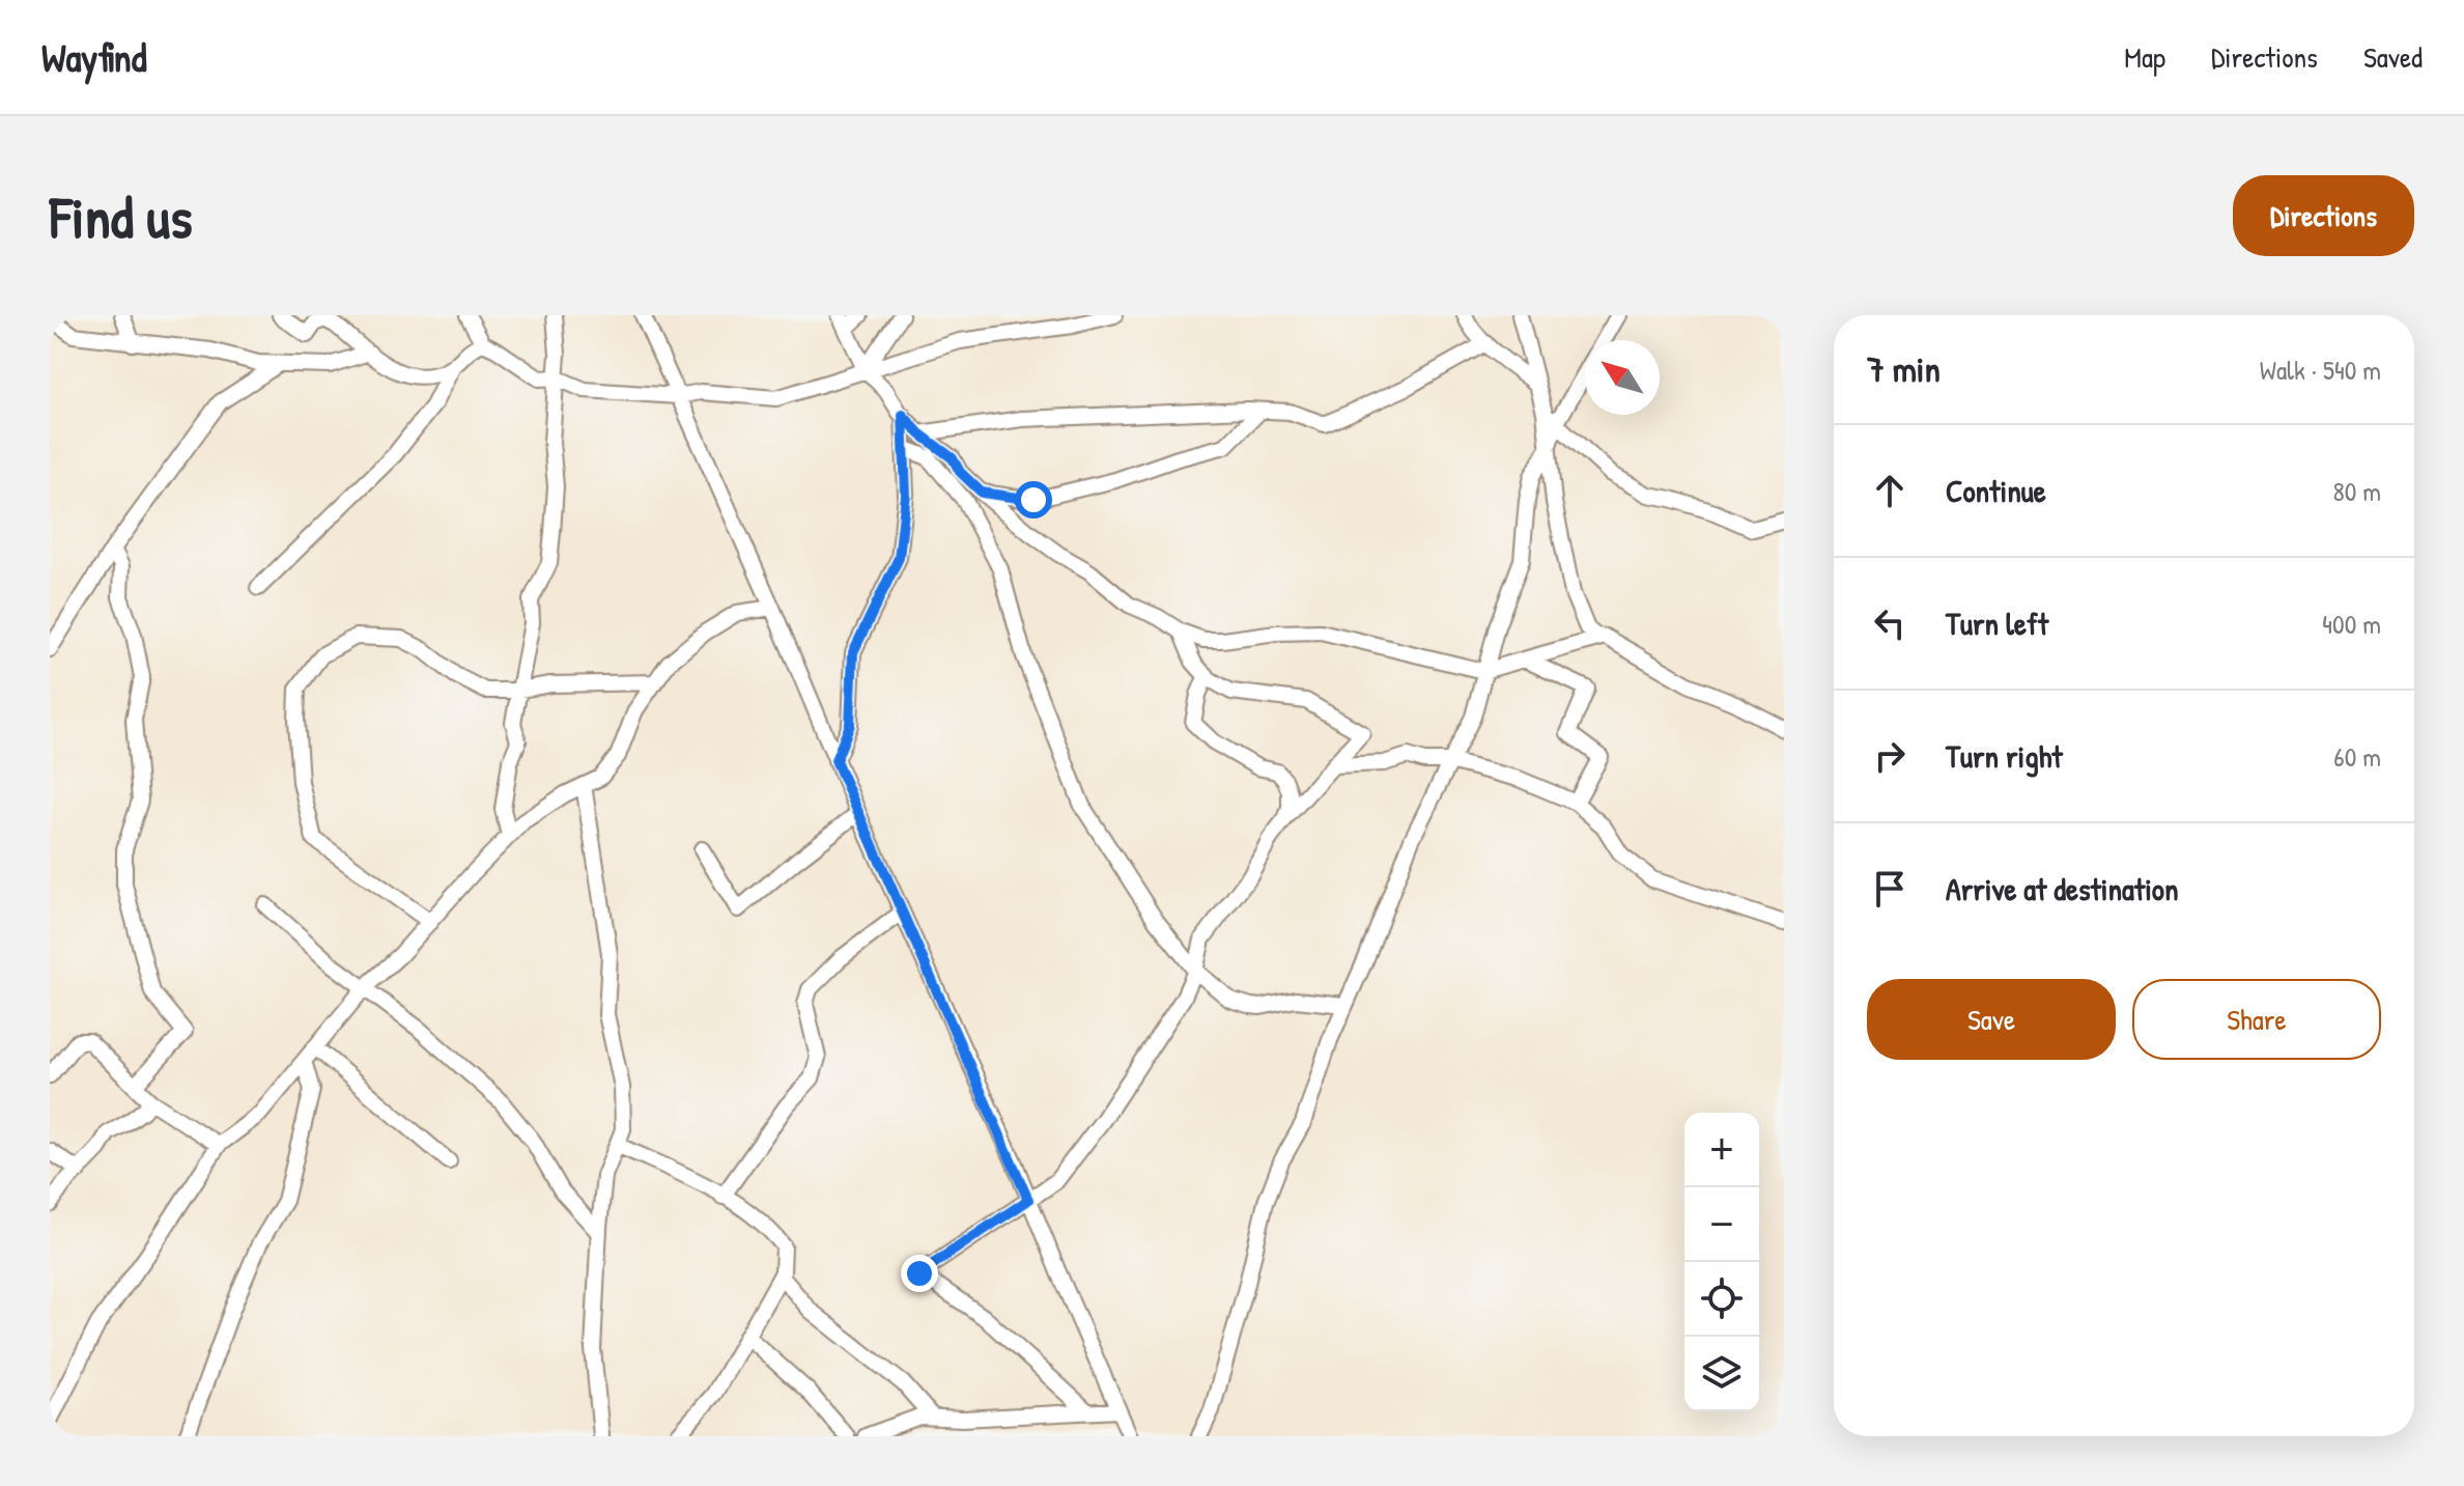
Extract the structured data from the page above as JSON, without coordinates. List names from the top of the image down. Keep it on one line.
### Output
{"north":"top left","page":{"header":"Wayfind","nav":["Map","Directions","Saved"],"buttons":["Directions",["Save","Share"]],"title":"Find us","heading":["7 min","Walk · 540 m"],"list":[["Continue","80 m"],["Turn left","400 m"],["Turn right","60 m"],"Arrive at destination"],"map_buttons":["+","−"]}}
